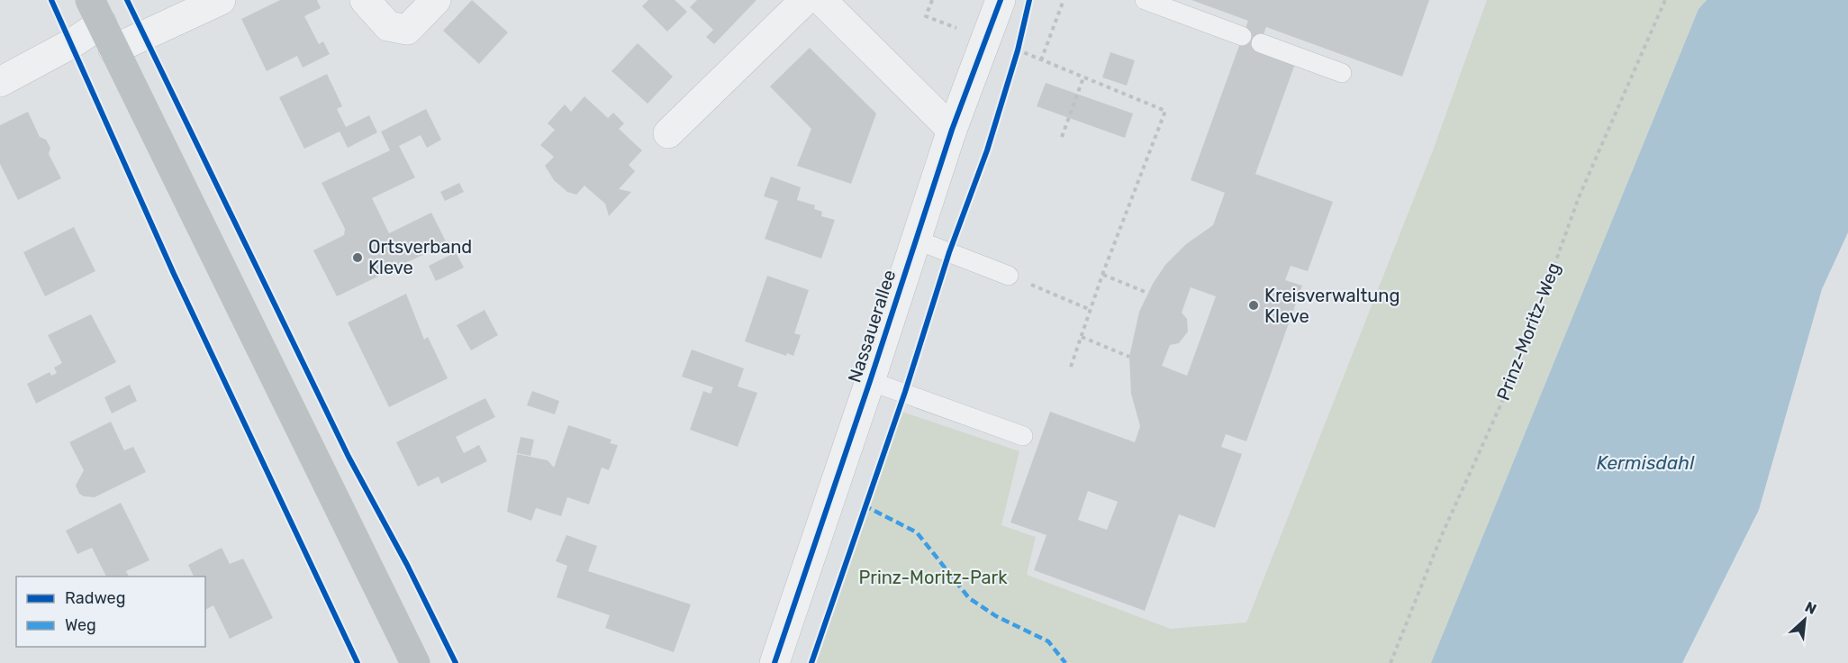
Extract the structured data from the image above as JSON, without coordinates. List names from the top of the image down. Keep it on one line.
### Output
{"streets":{"street":["Nassauerallee"],"path":["Prinz-Moritz-Weg"]},"water":["Kermisdahl"],"parks":["Prinz-Moritz-Park"],"places":["Ortsverband Kleve","Kreisverwaltung Kleve"],"legend":["Radweg","Weg"],"north":"top right"}
